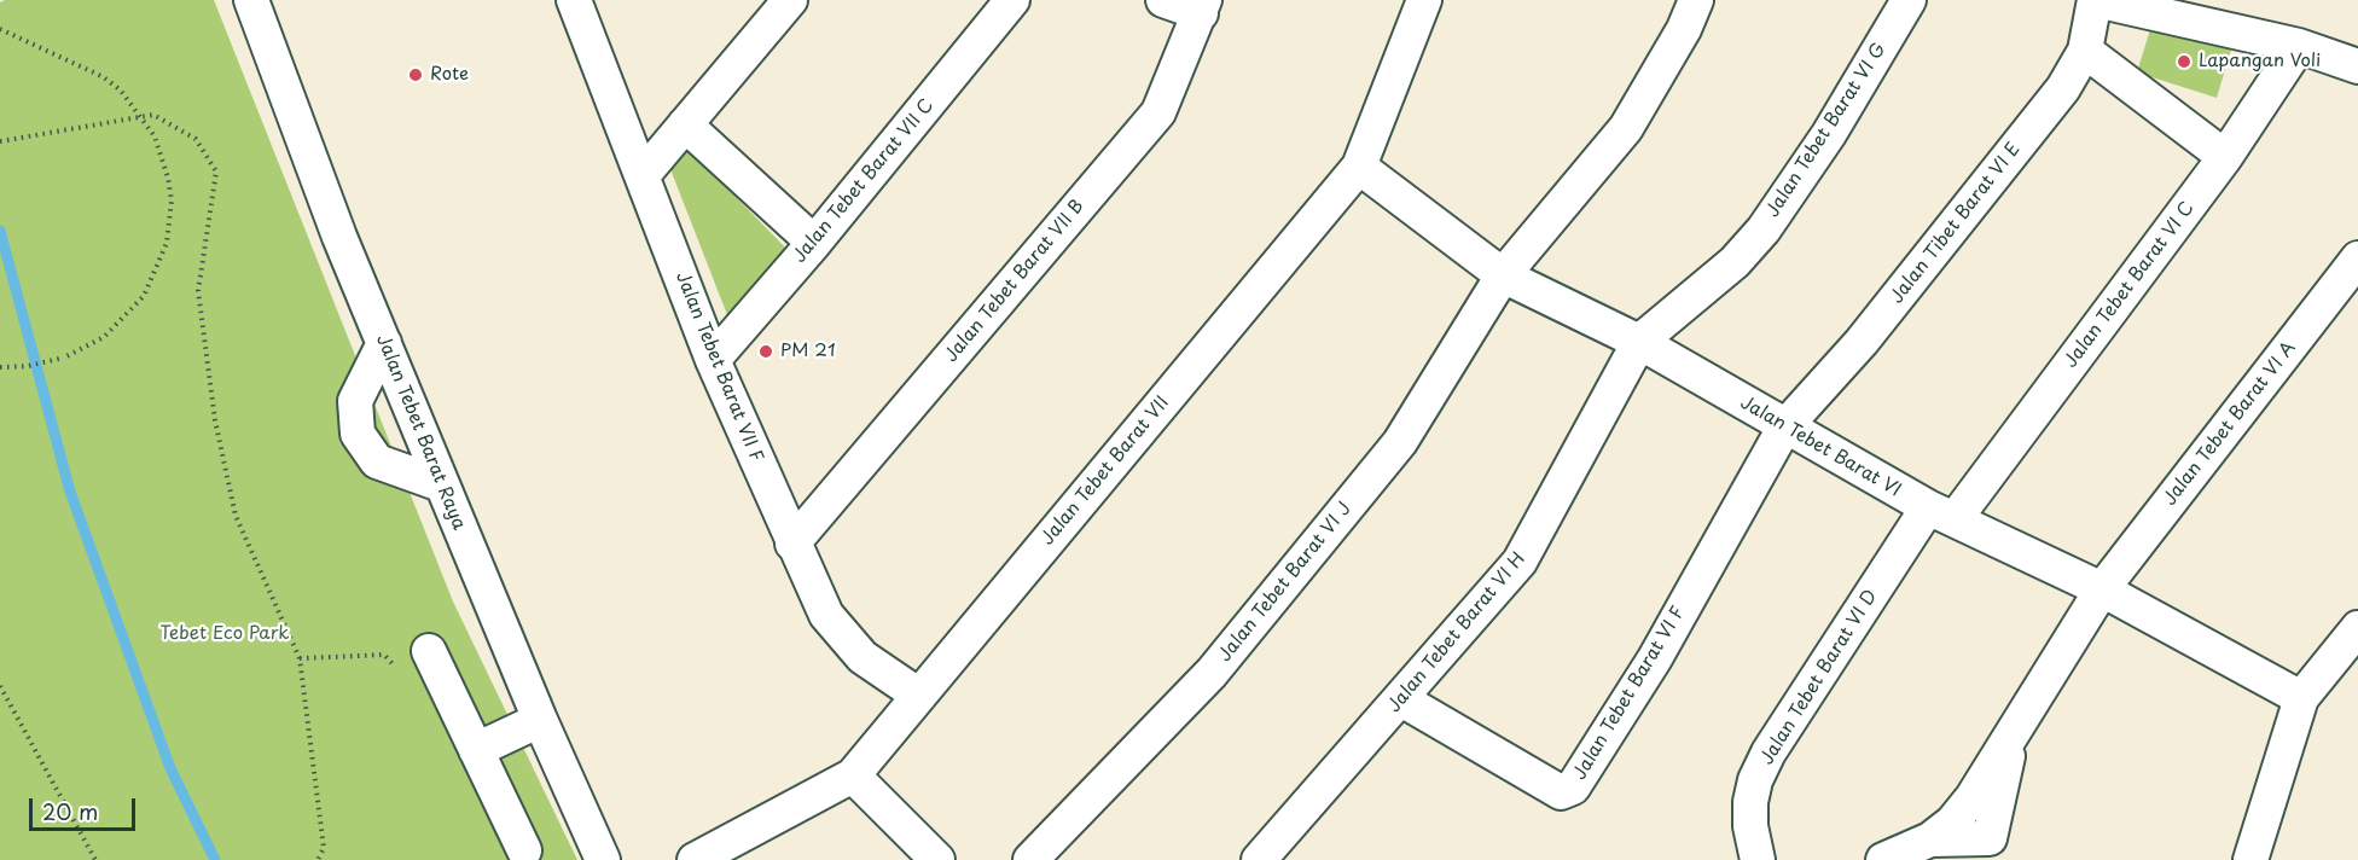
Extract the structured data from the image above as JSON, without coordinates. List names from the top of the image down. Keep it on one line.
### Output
{"streets":{"street":["Jalan Tebet Barat VI G","Jalan Tebet Barat VII C","Jalan Tibet Barat VI E","Jalan Tebet Barat VII B","Jalan Tebet Barat VI C","Jalan Tebet Barat VII F","Jalan Tebet Barat VI A","Jalan Tebet Barat Raya","Jalan Tebet Barat VI","Jalan Tebet Barat VII","Jalan Tebet Barat VI J","Jalan Tebet Barat VI H","Jalan Tebet Barat VI D","Jalan Tebet Barat VI F"]},"crossings":[["Jalan Tebet Barat VI G","Jalan Tebet Barat VI"],["Jalan Tebet Barat VI G","Jalan Tebet Barat VI H"],["Jalan Tebet Barat VII C","Jalan Tebet Barat VII F"],["Jalan Tibet Barat VI E","Jalan Tebet Barat VI"],["Jalan Tibet Barat VI E","Jalan Tebet Barat VI F"],["Jalan Tebet Barat VII B","Jalan Tebet Barat VII F"],["Jalan Tebet Barat VI C","Jalan Tebet Barat VI"],["Jalan Tebet Barat VI C","Jalan Tebet Barat VI D"],["Jalan Tebet Barat VII F","Jalan Tebet Barat VII"],["Jalan Tebet Barat VI A","Jalan Tebet Barat VI"],["Jalan Tebet Barat VI","Jalan Tebet Barat VII"],["Jalan Tebet Barat VI","Jalan Tebet Barat VI J"],["Jalan Tebet Barat VI","Jalan Tebet Barat VI H"],["Jalan Tebet Barat VI","Jalan Tebet Barat VI D"],["Jalan Tebet Barat VI","Jalan Tebet Barat VI F"],["Jalan Tebet Barat VI H","Jalan Tebet Barat VI F"]],"parks":["Tebet Eco Park"],"places":["Lapangan Voli","Rote","PM 21"],"scale_bar":"20 m"}
